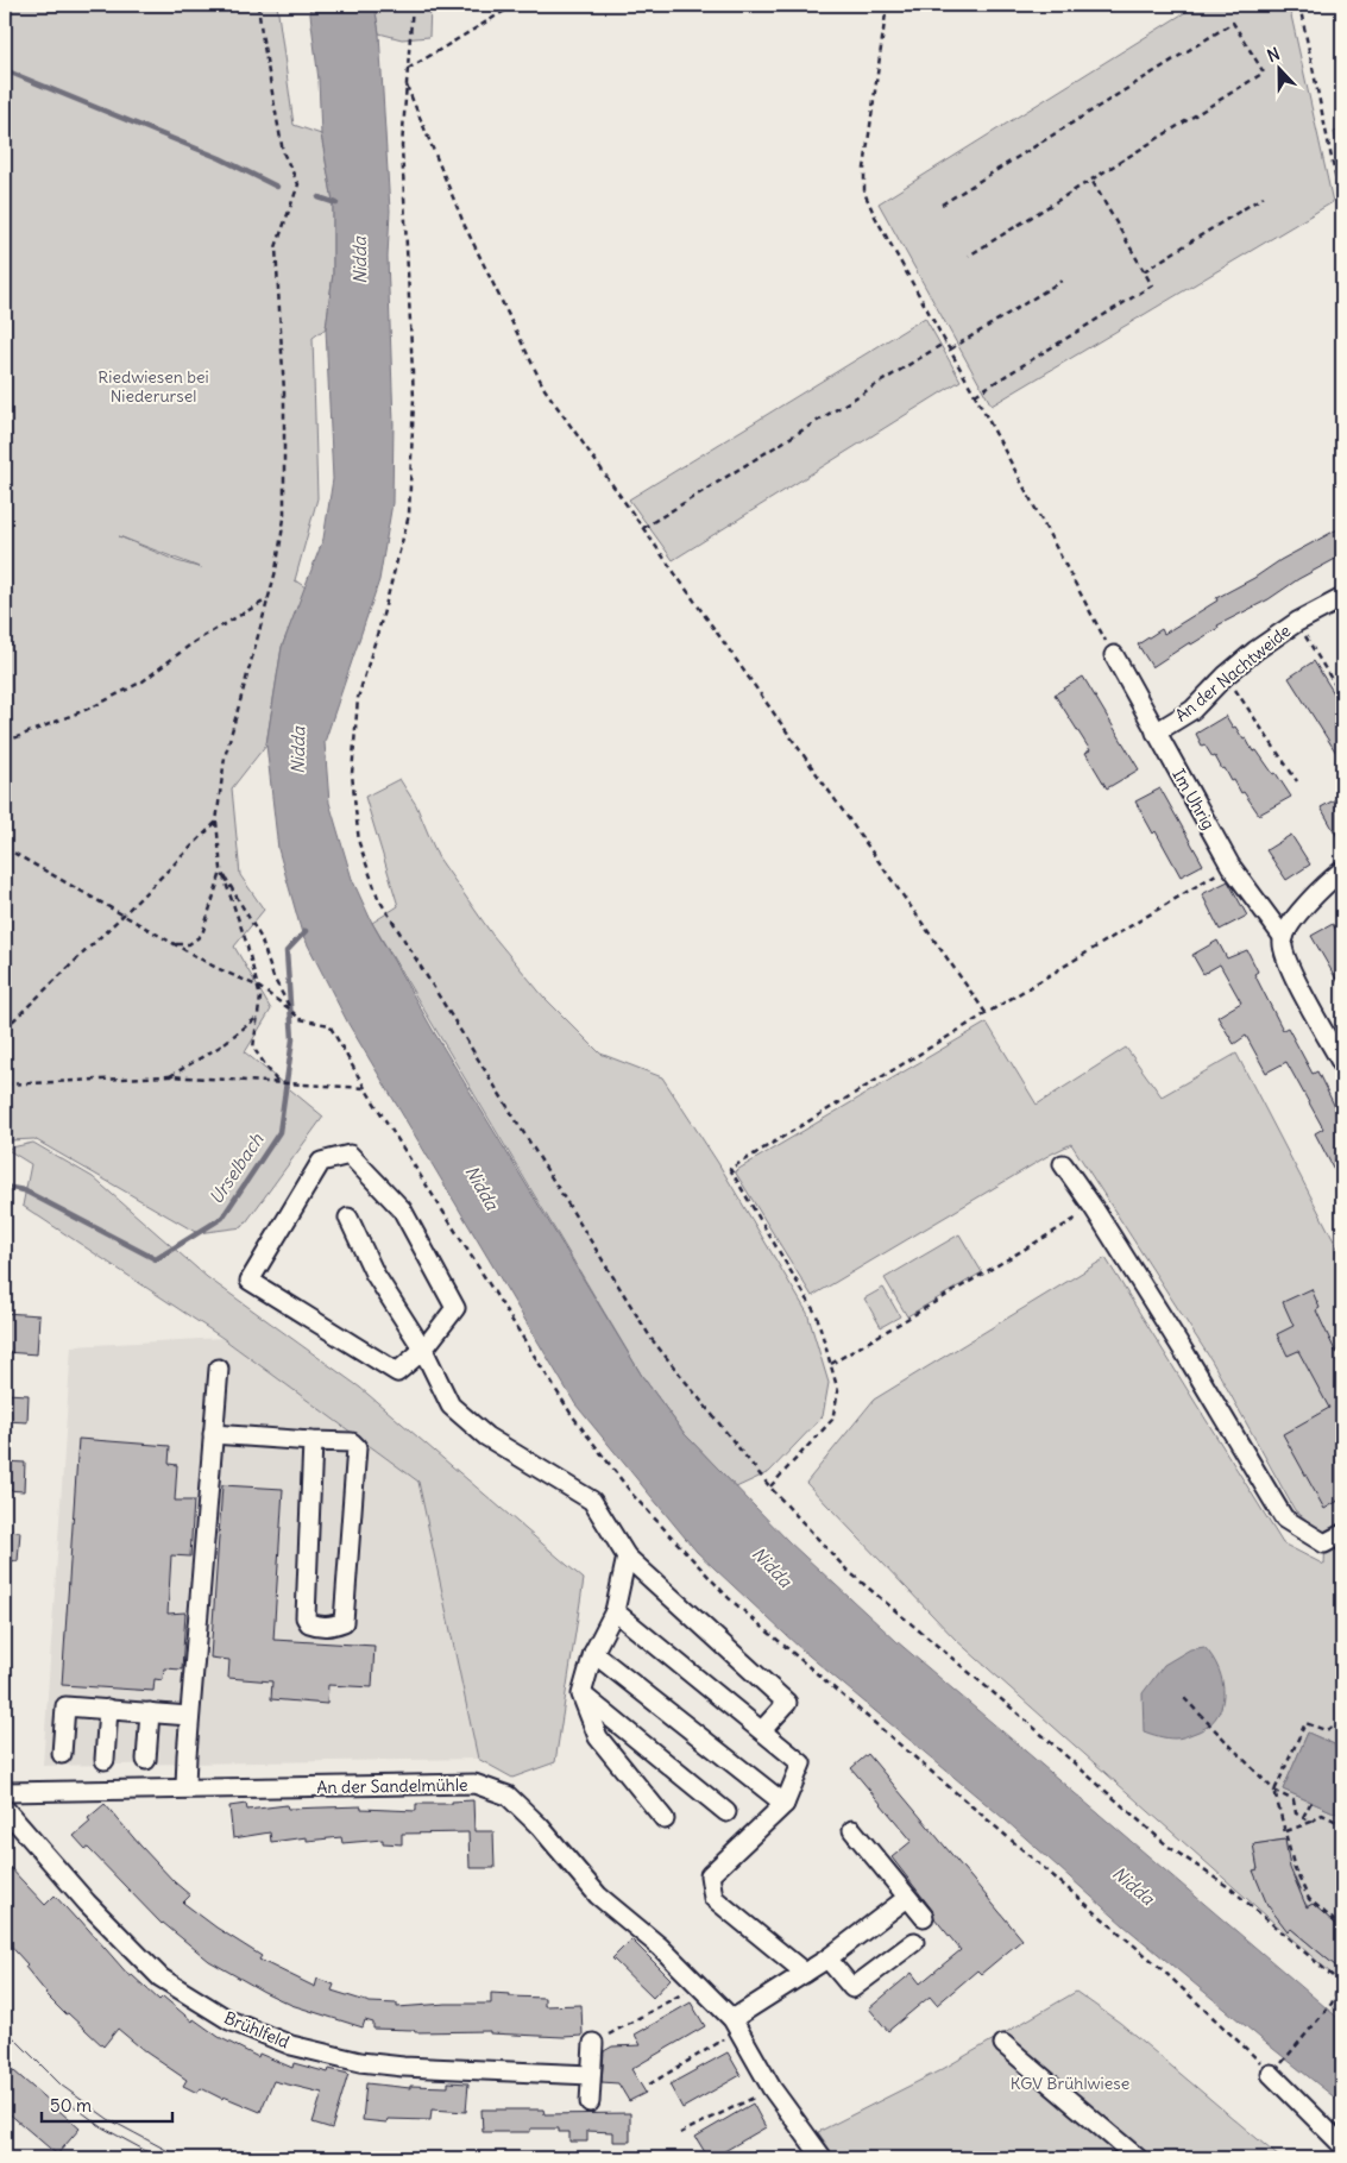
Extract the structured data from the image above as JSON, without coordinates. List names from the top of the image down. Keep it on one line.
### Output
{"streets":{"street":["An der Nachtweide","Im Uhrig","An der Sandelmühle","Brühlfeld"]},"crossings":[["An der Nachtweide","Im Uhrig"]],"water":["Nidda","Urselbach"],"parks":["Riedwiesen bei Niederursel","KGV Brühlwiese"],"scale_bar":"50 m","north":"top"}
